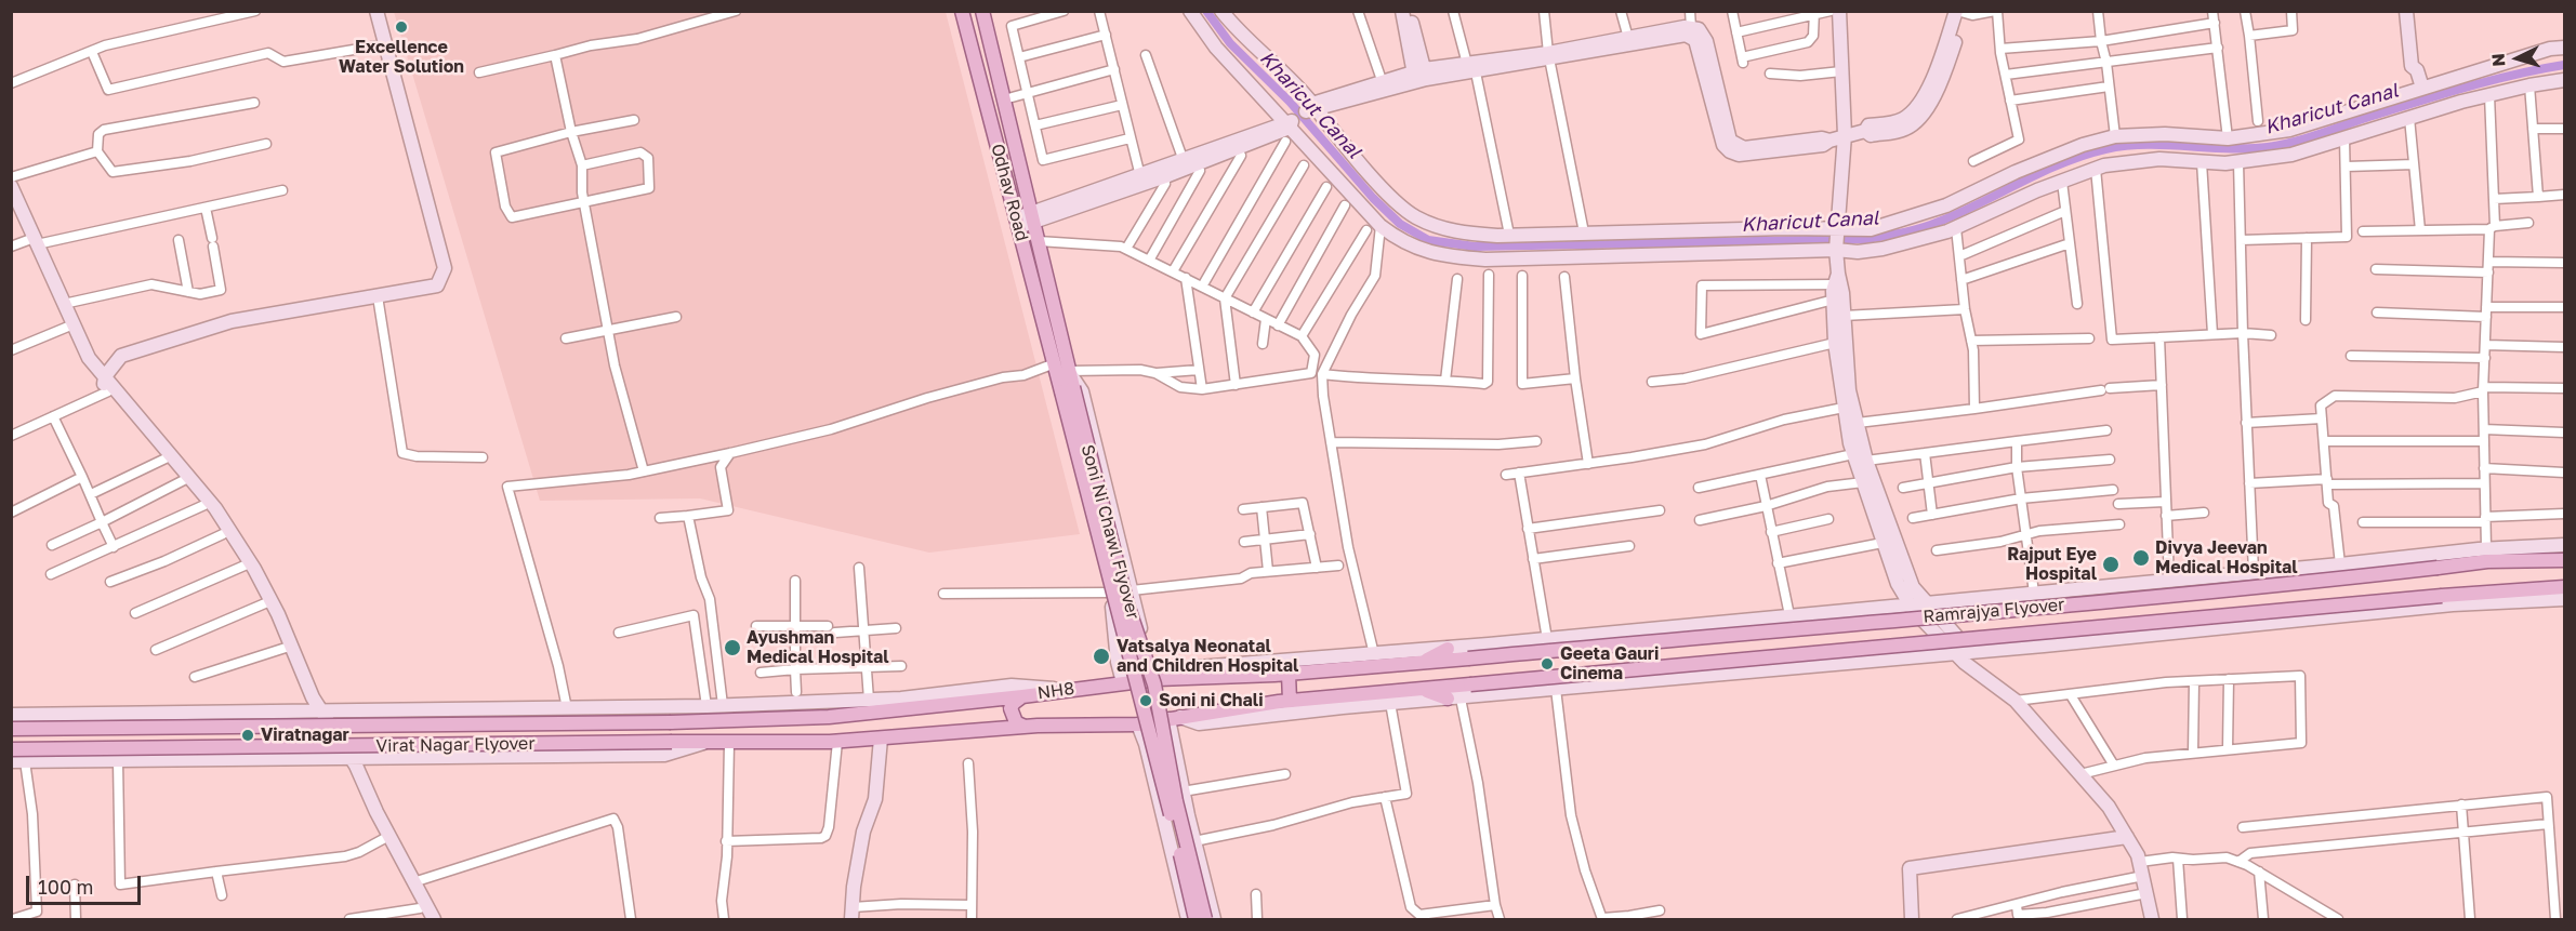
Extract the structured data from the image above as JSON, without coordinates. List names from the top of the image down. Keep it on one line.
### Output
{"streets":{"main road":["Odhav Road","Soni Ni Chawl Flyover","Ramrajya Flyover","NH8","Virat Nagar Flyover"]},"crossings":[["Odhav Road","Soni Ni Chawl Flyover"],["Ramrajya Flyover","NH8"],["NH8","Virat Nagar Flyover"]],"water":["Kharicut Canal"],"places":["Excellence Water Solution","Divya Jeevan Medical Hospital","Rajput Eye Hospital","Ayushman Medical Hospital","Vatsalya Neonatal and Children Hospital","Geeta Gauri Cinema","Soni ni Chali","Viratnagar"],"scale_bar":"100 m","north":"left"}
